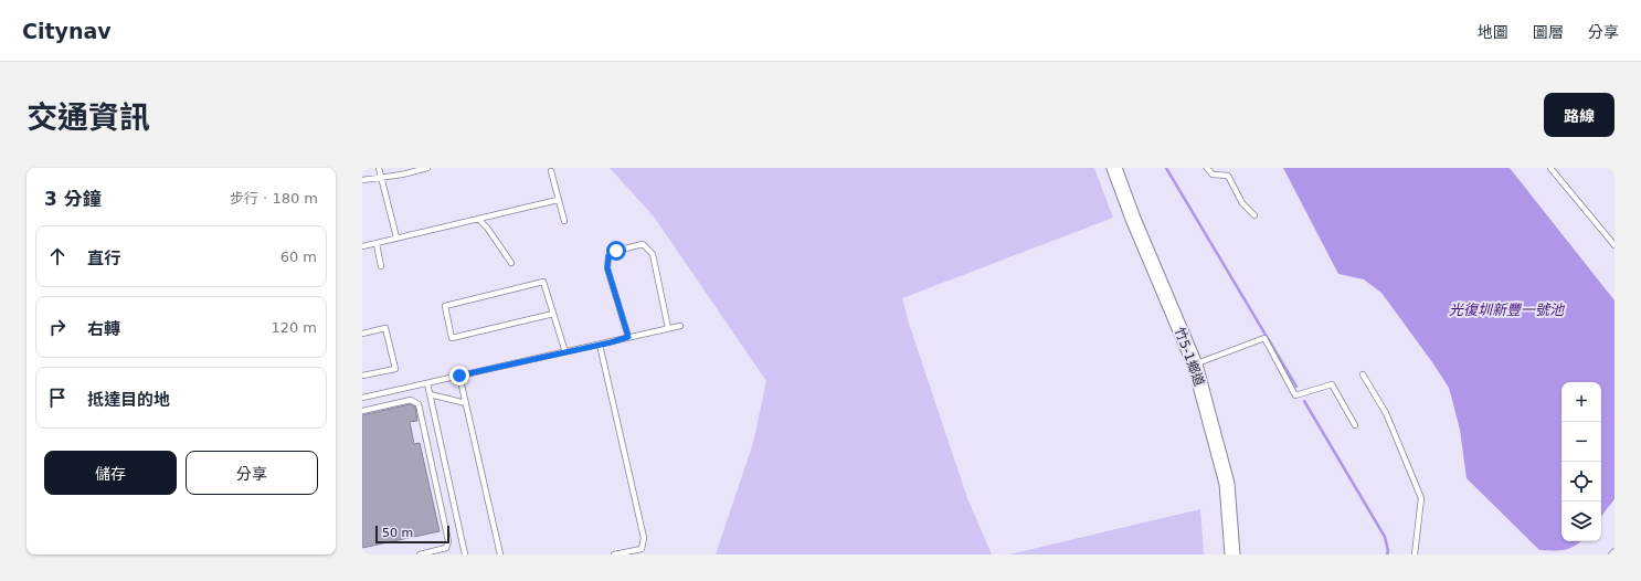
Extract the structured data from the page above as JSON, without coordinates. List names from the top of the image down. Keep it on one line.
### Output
{"streets":{"street":["竹5-1鄉道"]},"water":["光復圳新豐一號池"],"scale_bar":"50 m","page":{"header":"Citynav","nav":["地圖","圖層","分享"],"title":"交通資訊","buttons":["路線",["儲存","分享"]],"heading":["3 分鐘","步行 · 180 m"],"list":[["直行","60 m"],["右轉","120 m"],"抵達目的地"],"map_buttons":["+","−"],"scale":"50 m"}}
